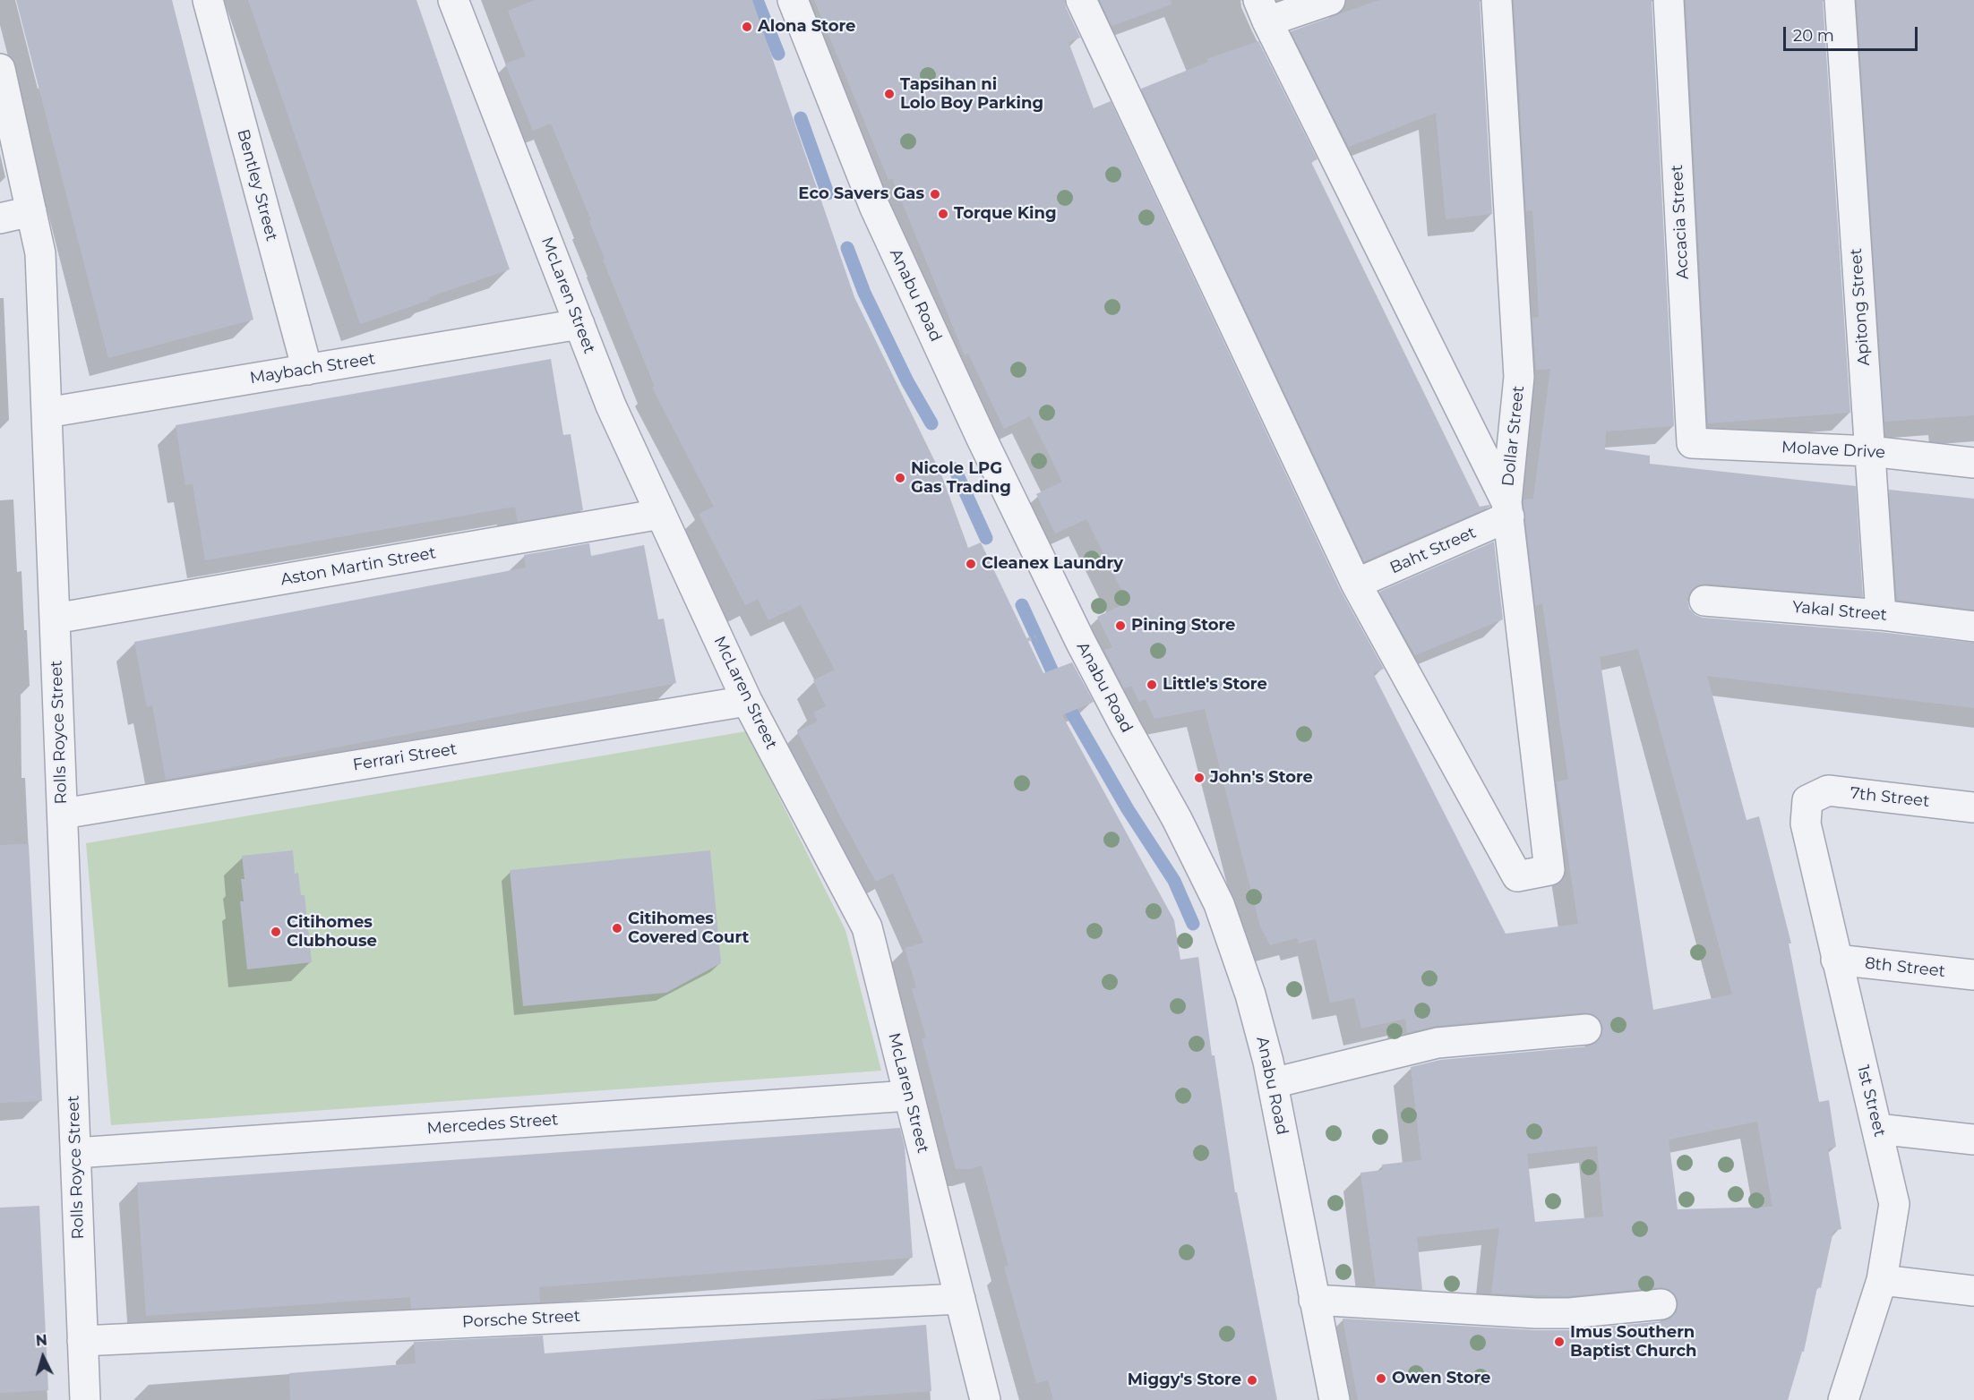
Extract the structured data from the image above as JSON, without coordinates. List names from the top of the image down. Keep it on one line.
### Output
{"streets":{"street":["Bentley Street","Accacia Street","McLaren Street","Anabu Road","Apitong Street","Maybach Street","Dollar Street","Molave Drive","Baht Street","Aston Martin Street","Yakal Street","Rolls Royce Street","Ferrari Street","7th Street","8th Street","1st Street","Mercedes Street","Porsche Street"]},"crossings":[["Bentley Street","Maybach Street"],["Accacia Street","Molave Drive"],["McLaren Street","Maybach Street"],["McLaren Street","Aston Martin Street"],["McLaren Street","Ferrari Street"],["McLaren Street","Mercedes Street"],["McLaren Street","Porsche Street"],["Apitong Street","Molave Drive"],["Apitong Street","Yakal Street"],["Maybach Street","Rolls Royce Street"],["Dollar Street","Baht Street"],["Aston Martin Street","Rolls Royce Street"],["Rolls Royce Street","Ferrari Street"],["Rolls Royce Street","Mercedes Street"],["Rolls Royce Street","Porsche Street"],["7th Street","1st Street"],["8th Street","1st Street"]],"places":["Alona Store","Tapsihan ni Lolo Boy Parking","Eco Savers Gas","Torque King","Nicole LPG Gas Trading","Cleanex Laundry","Pining Store","Little's Store","John's Store","Citihomes Covered Court","Citihomes Clubhouse","Imus Southern Baptist Church","Owen Store","Miggy's Store"],"scale_bar":"20 m","north":"top"}
